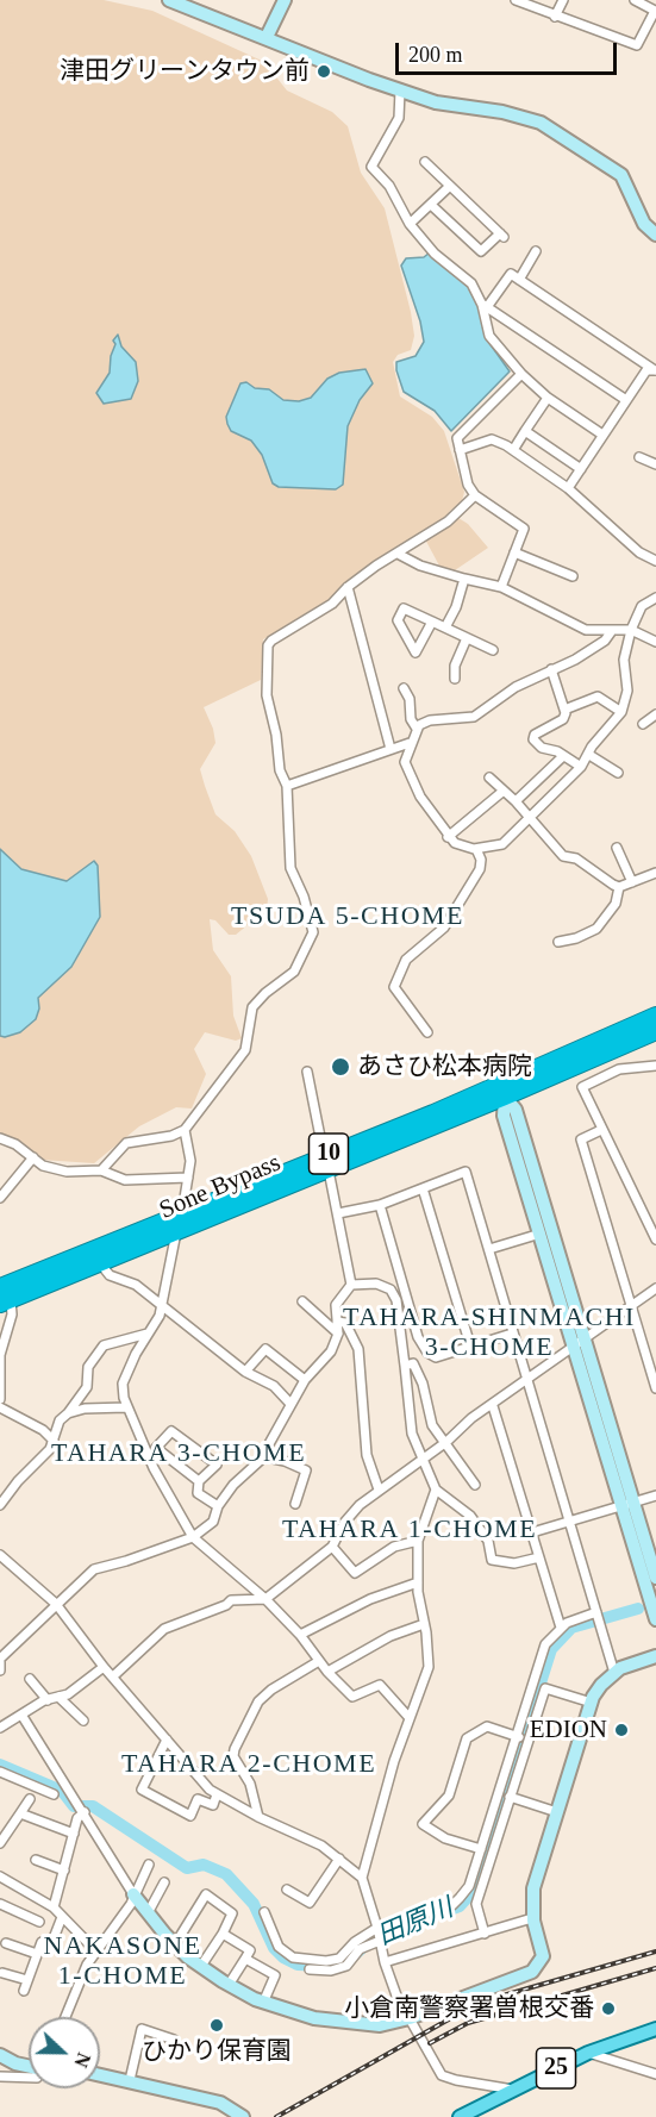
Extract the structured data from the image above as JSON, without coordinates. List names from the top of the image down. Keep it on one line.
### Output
{"streets":{"highway":["10","Sone Bypass"],"main road":["25"]},"districts":["TSUDA 5-CHOME","TAHARA-SHINMACHI 3-CHOME","TAHARA 3-CHOME","TAHARA 1-CHOME","TAHARA 2-CHOME","NAKASONE 1-CHOME"],"water":["田原川"],"places":["津田グリーンタウン前","あさひ松本病院","EDION","小倉南警察署曽根交番","ひかり保育園"],"scale_bar":"200 m","north":"right"}
